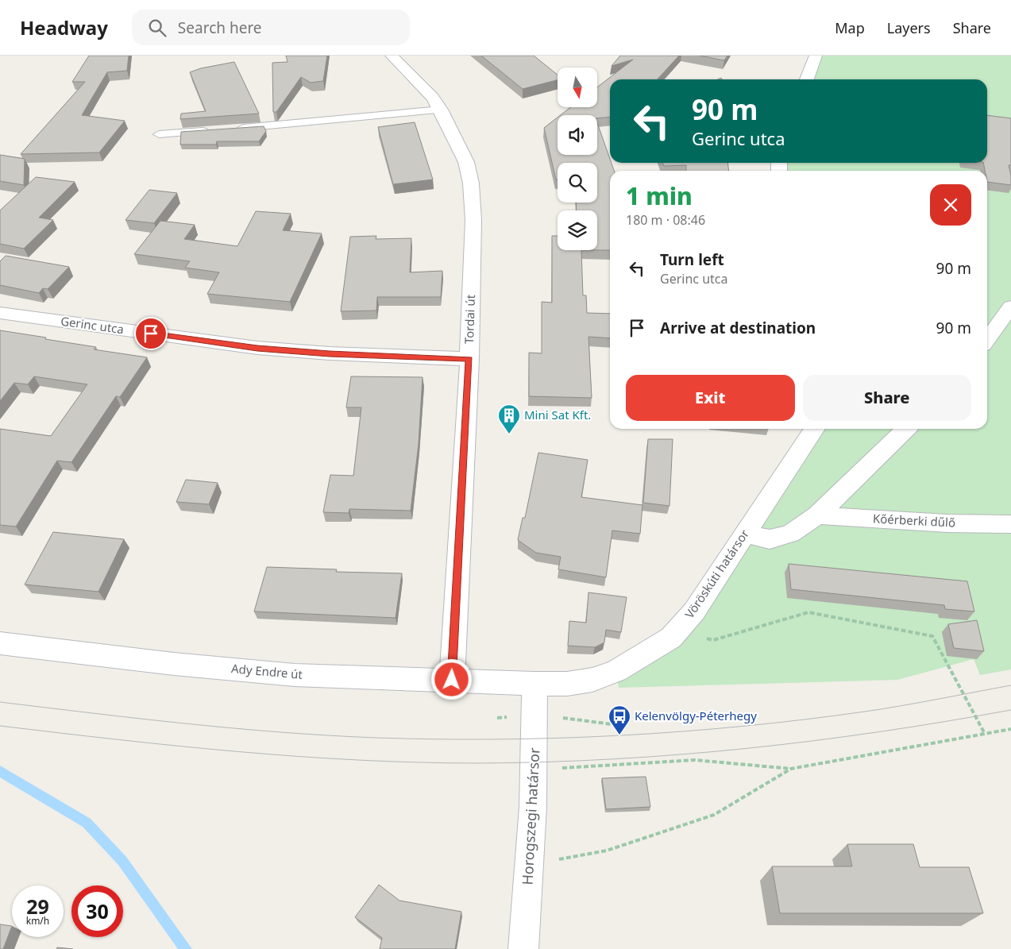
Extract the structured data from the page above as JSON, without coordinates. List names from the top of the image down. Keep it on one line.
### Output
{"streets":{"street":["Tordai út","Gerinc utca","Kőérberki dűlő","Vöröskúti határsor","Ady Endre út","Horogszegi határsor"]},"crossings":[["Tordai út","Gerinc utca"],["Tordai út","Ady Endre út"],["Vöröskúti határsor","Ady Endre út"],["Vöröskúti határsor","Horogszegi határsor"],["Ady Endre út","Horogszegi határsor"]],"places":{"building":["Mini Sat Kft."],"bus stop":["Kelenvölgy-Péterhegy"]},"north":"bottom","page":{"header":"Headway","search":"Search here","nav":["Map","Layers","Share"],"turn":["90 m","Gerinc utca"],"heading":["1 min","180 m · 08:46"],"list":[{"name":"Turn left","note":"Gerinc utca","value":"90 m"},{"name":"Arrive at destination","value":"90 m"}],"buttons":["Exit","Share"],"speed":"29 km/h","limit":"30"}}
